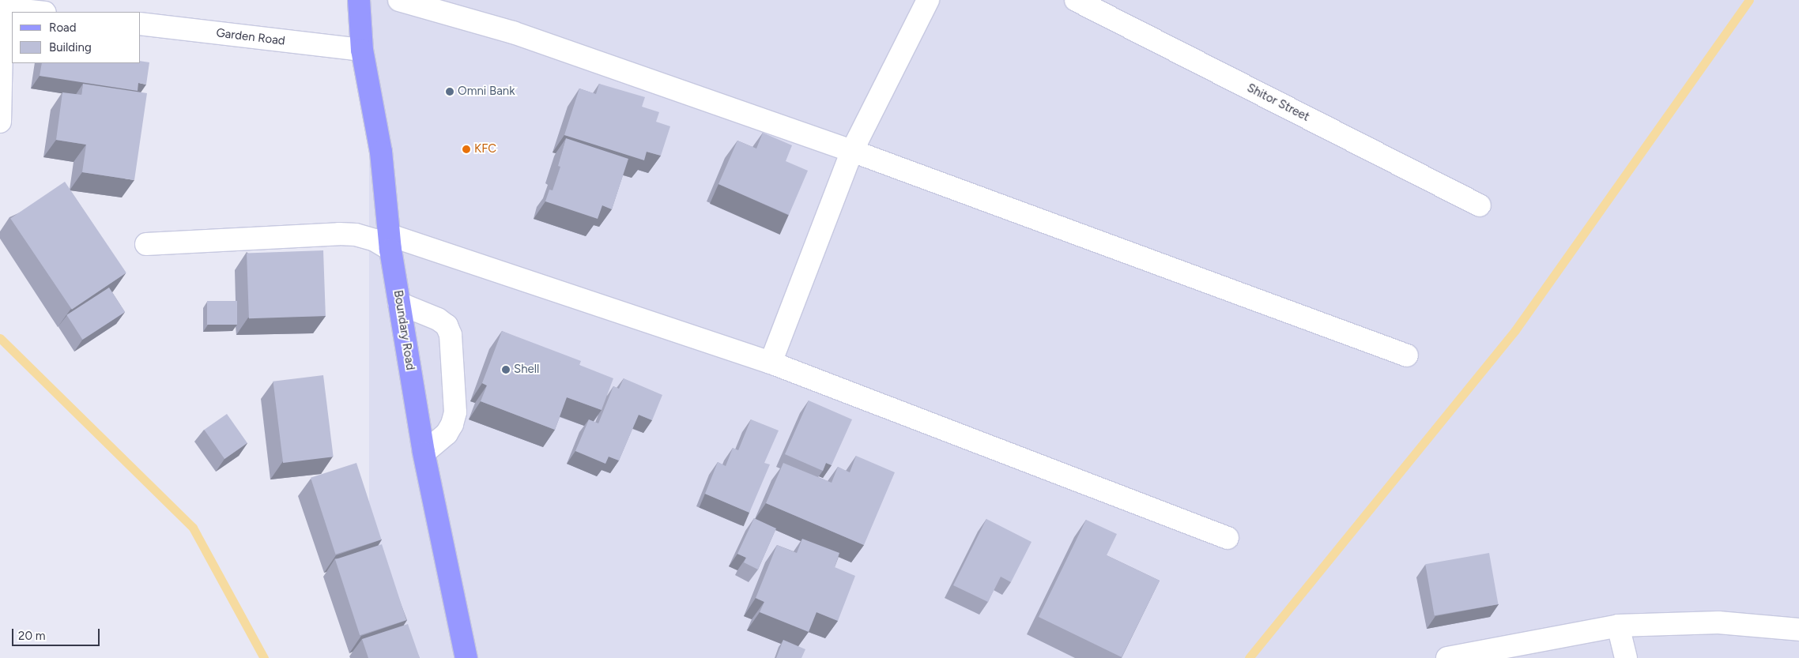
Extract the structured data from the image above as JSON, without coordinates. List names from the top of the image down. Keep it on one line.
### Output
{"streets":{"main road":["Boundary Road"],"street":["Garden Road","Shitor Street"]},"crossings":[["Garden Road","Boundary Road"]],"places":["Omni Bank","KFC","Shell"],"legend":["Road","Building"],"scale_bar":"20 m"}
